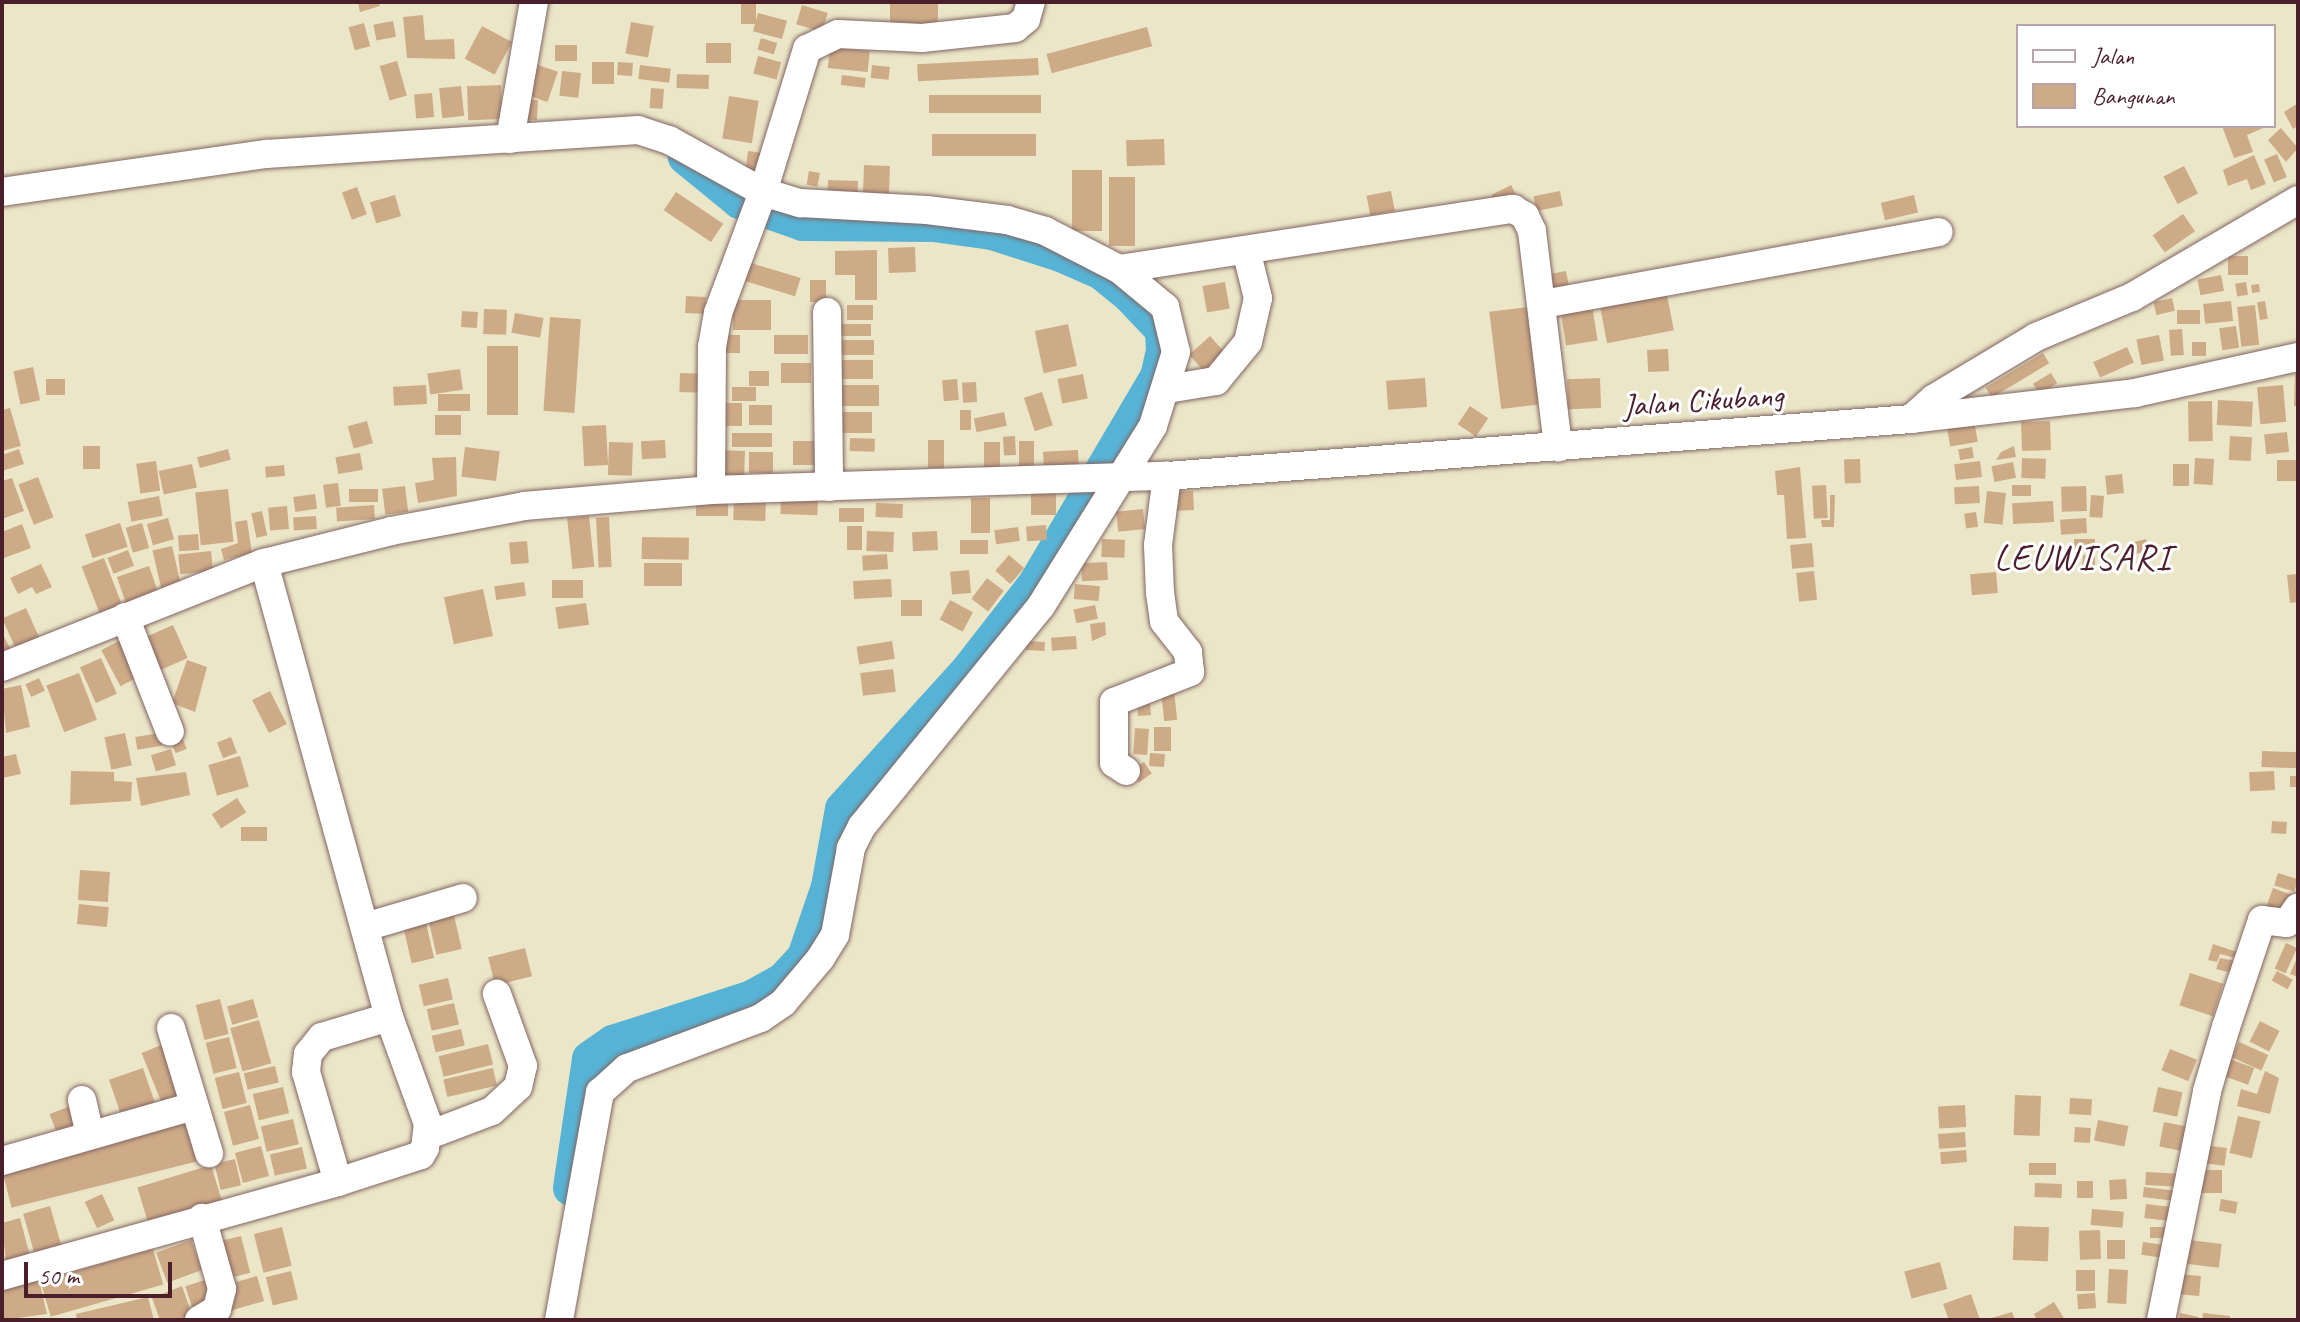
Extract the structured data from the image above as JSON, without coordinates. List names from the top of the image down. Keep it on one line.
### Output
{"streets":{"street":["Jalan Cikubang"]},"districts":["LEUWISARI"],"legend":["Jalan","Bangunan"],"scale_bar":"50 m"}
